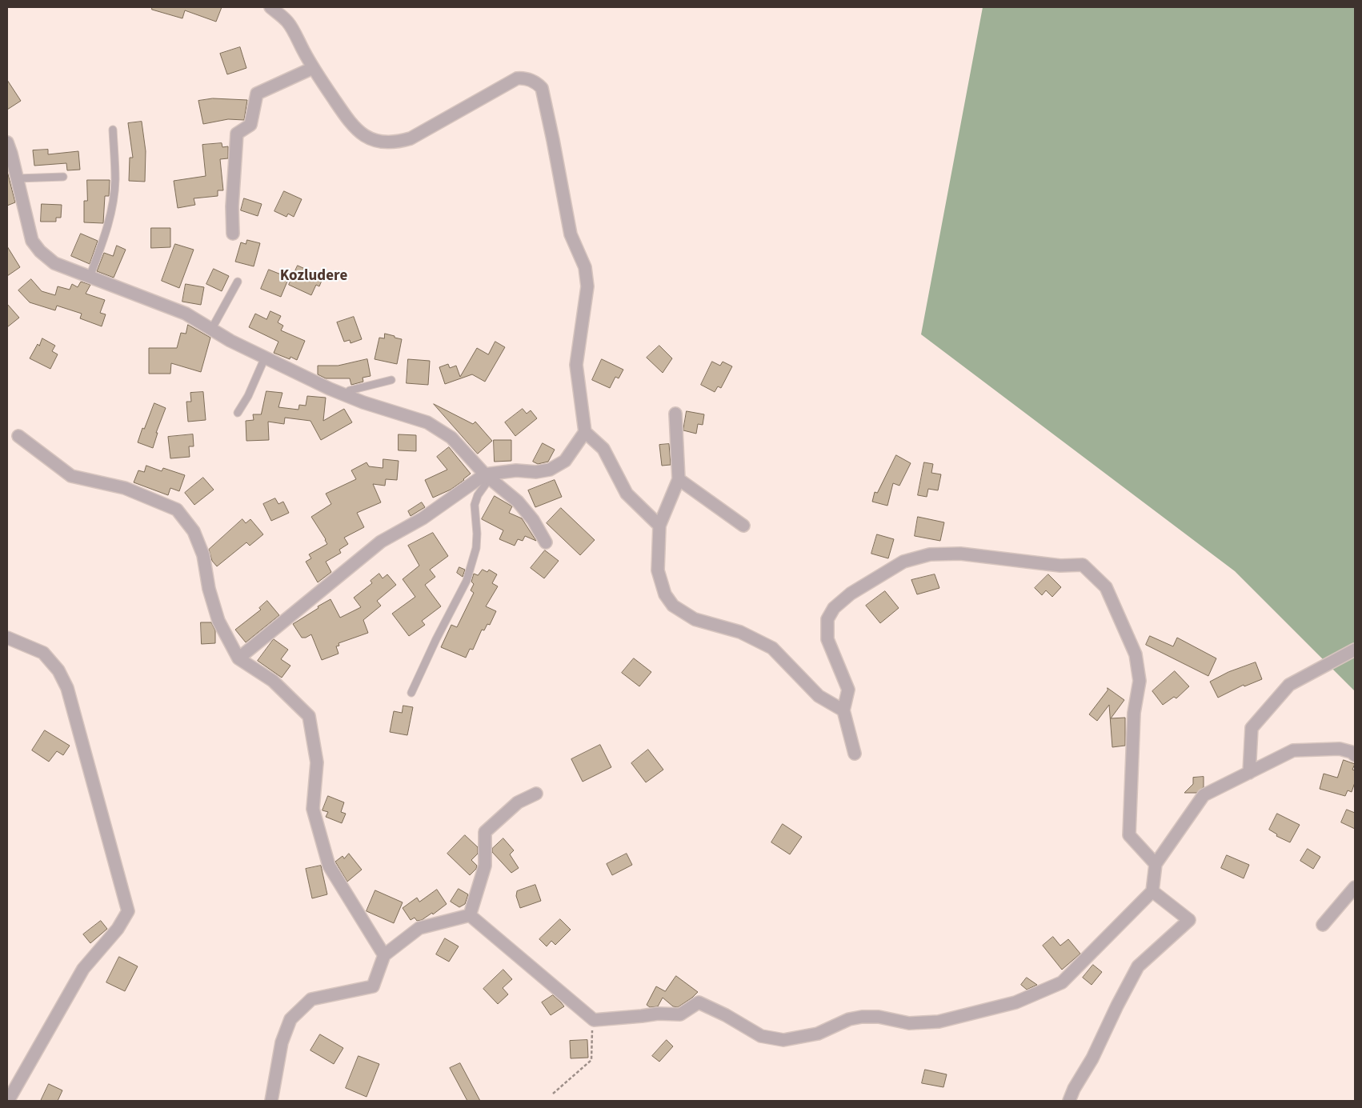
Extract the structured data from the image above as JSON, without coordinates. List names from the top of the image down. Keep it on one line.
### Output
{"districts":["Kozludere"]}
